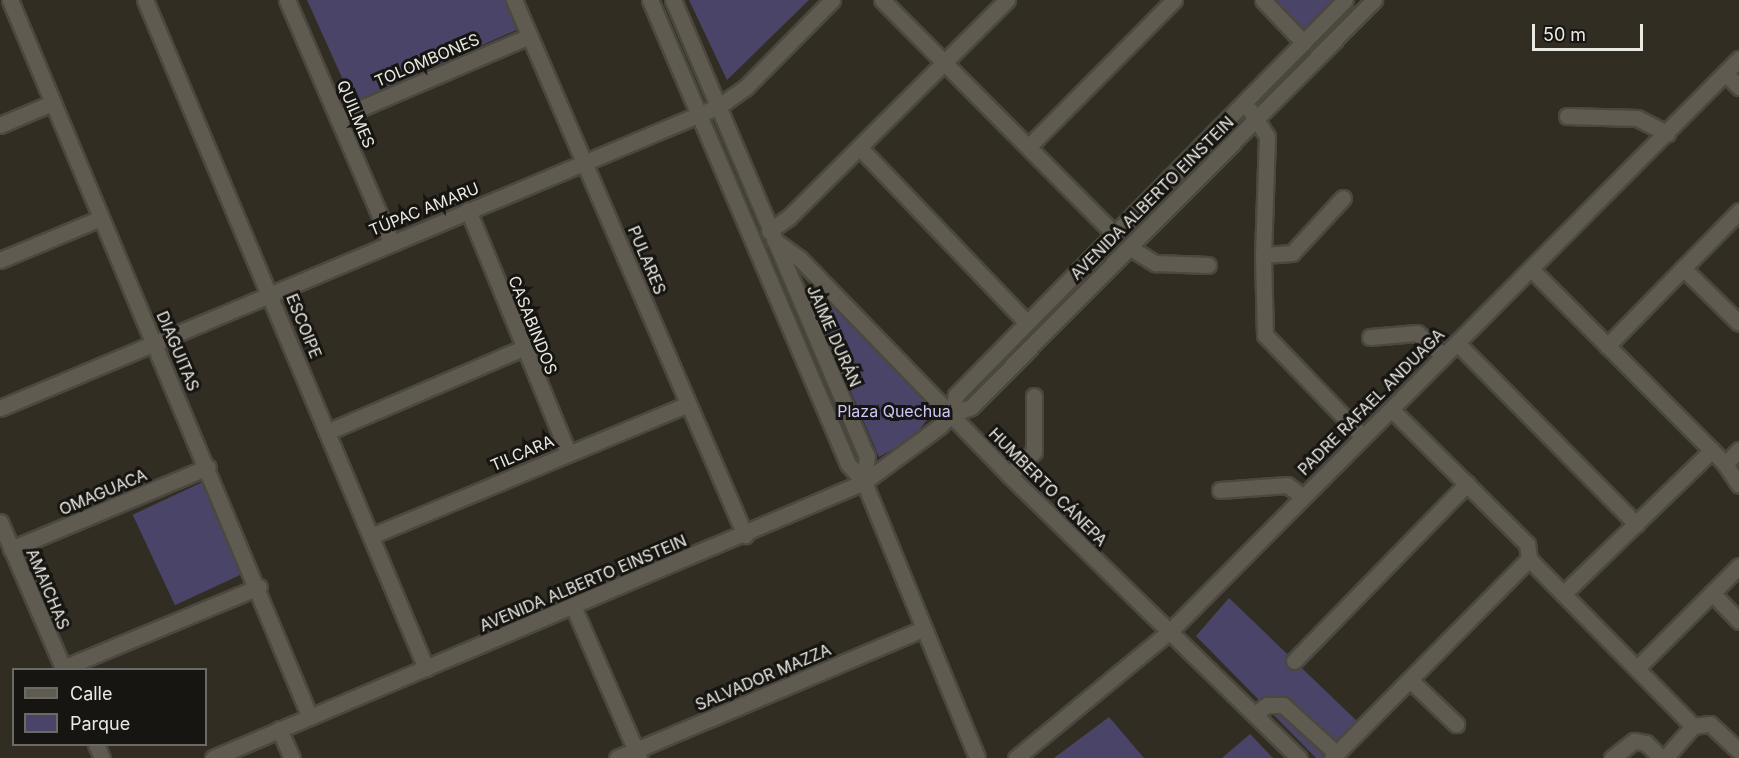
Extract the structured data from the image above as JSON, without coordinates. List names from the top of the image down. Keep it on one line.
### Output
{"streets":{"street":["TOLOMBONES","QUILMES","AVENIDA ALBERTO EINSTEIN","TÚPAC AMARU","PULARES","CASABINDOS","ESCOIPE","JAIME DURÁN","DIAGUITAS","PADRE RAFAEL ANDUAGA","TILCARA","HUMBERTO CÁNEPA","OMAGUACA","AMAICHAS","SALVADOR MAZZA"]},"crossings":[["TOLOMBONES","QUILMES"],["TOLOMBONES","PULARES"],["QUILMES","TÚPAC AMARU"],["AVENIDA ALBERTO EINSTEIN","PULARES"],["AVENIDA ALBERTO EINSTEIN","ESCOIPE"],["AVENIDA ALBERTO EINSTEIN","JAIME DURÁN"],["AVENIDA ALBERTO EINSTEIN","DIAGUITAS"],["AVENIDA ALBERTO EINSTEIN","HUMBERTO CÁNEPA"],["TÚPAC AMARU","PULARES"],["TÚPAC AMARU","CASABINDOS"],["TÚPAC AMARU","ESCOIPE"],["TÚPAC AMARU","JAIME DURÁN"],["TÚPAC AMARU","DIAGUITAS"],["PULARES","TILCARA"],["CASABINDOS","TILCARA"],["ESCOIPE","TILCARA"],["JAIME DURÁN","HUMBERTO CÁNEPA"],["DIAGUITAS","OMAGUACA"],["PADRE RAFAEL ANDUAGA","HUMBERTO CÁNEPA"],["OMAGUACA","AMAICHAS"]],"parks":["Plaza Quechua"],"legend":["Calle","Parque"],"scale_bar":"50 m"}
